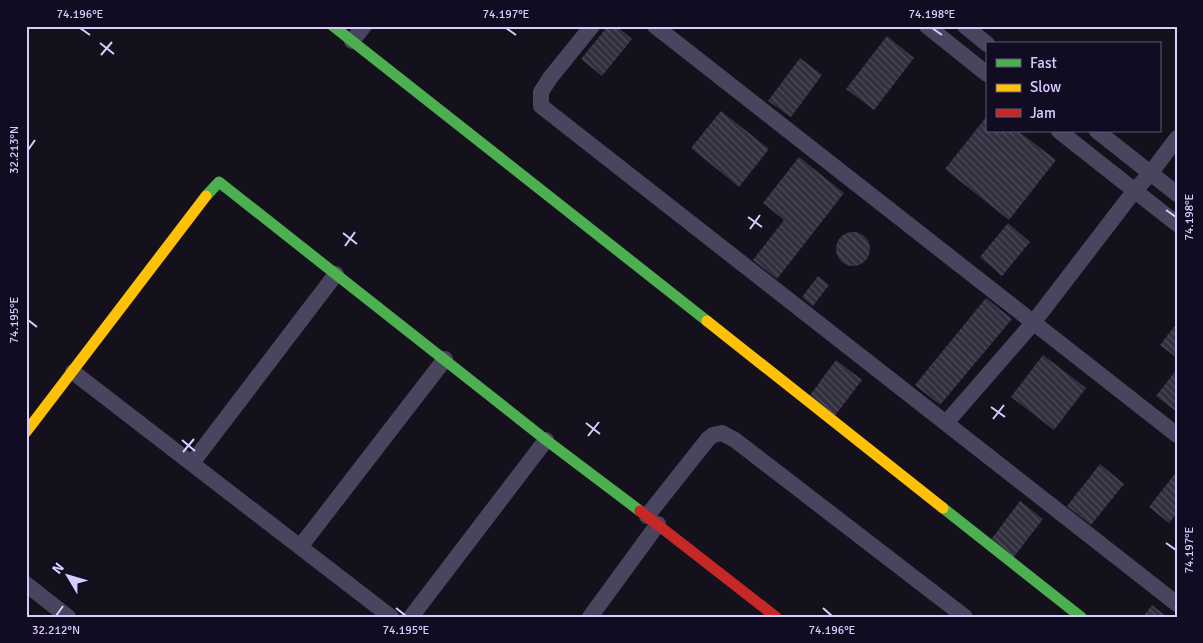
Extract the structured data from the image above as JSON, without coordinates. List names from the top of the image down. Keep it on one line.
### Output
{"legend":["Fast","Slow","Jam"],"north":"top left","coordinates":["74.196°E","74.197°E","74.198°E","32.213°N","74.195°E","32.212°N"]}
